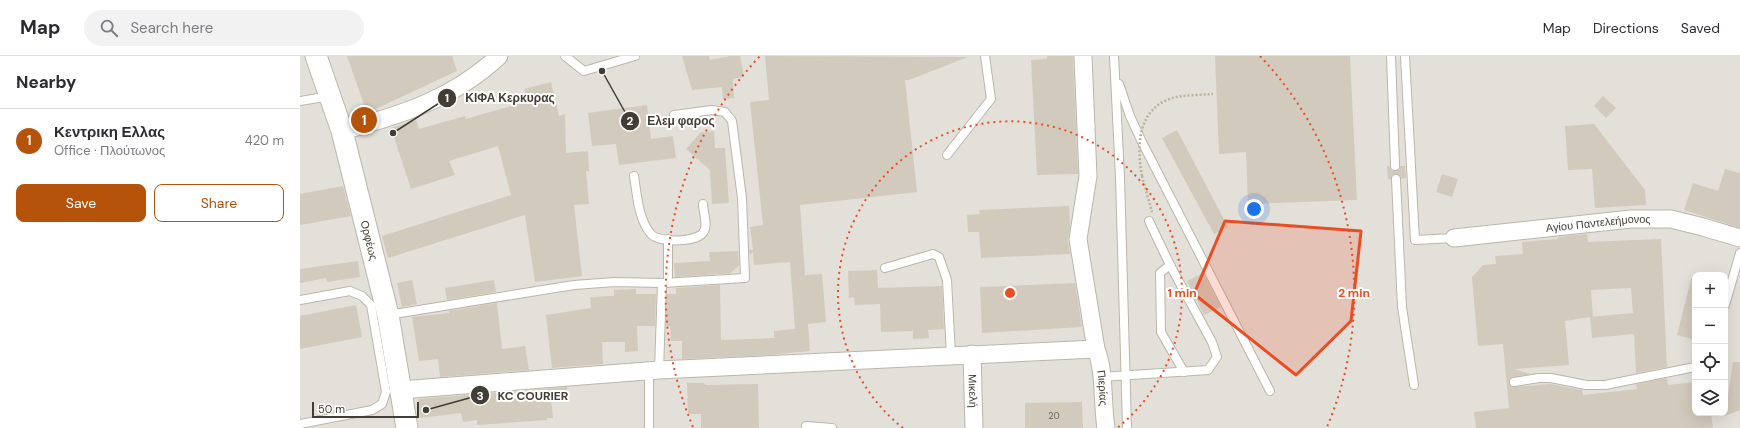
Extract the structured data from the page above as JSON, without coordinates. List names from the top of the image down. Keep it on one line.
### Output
{"streets":{"street":["Αγίου Παντελεήμονος","Ορφέως","Πιερίας","Μικελή"]},"places":["Ελεμ φαρος","ΚΙΦΑ Κερκυρας","KC COURIER"],"house_numbers":["20"],"scale_bar":"50 m","page":{"header":"Map","search":"Search here","nav":["Map","Directions","Saved"],"heading":"Nearby","pins":"1","list":[{"mark":"1","name":"Κεντρικη Ελλας","note":"Office · Πλούτωνος","value":"420 m"}],"buttons":["Save","Share"],"map_buttons":["+","−"],"scale":"50 m"},"rings":["1 min","2 min"]}
